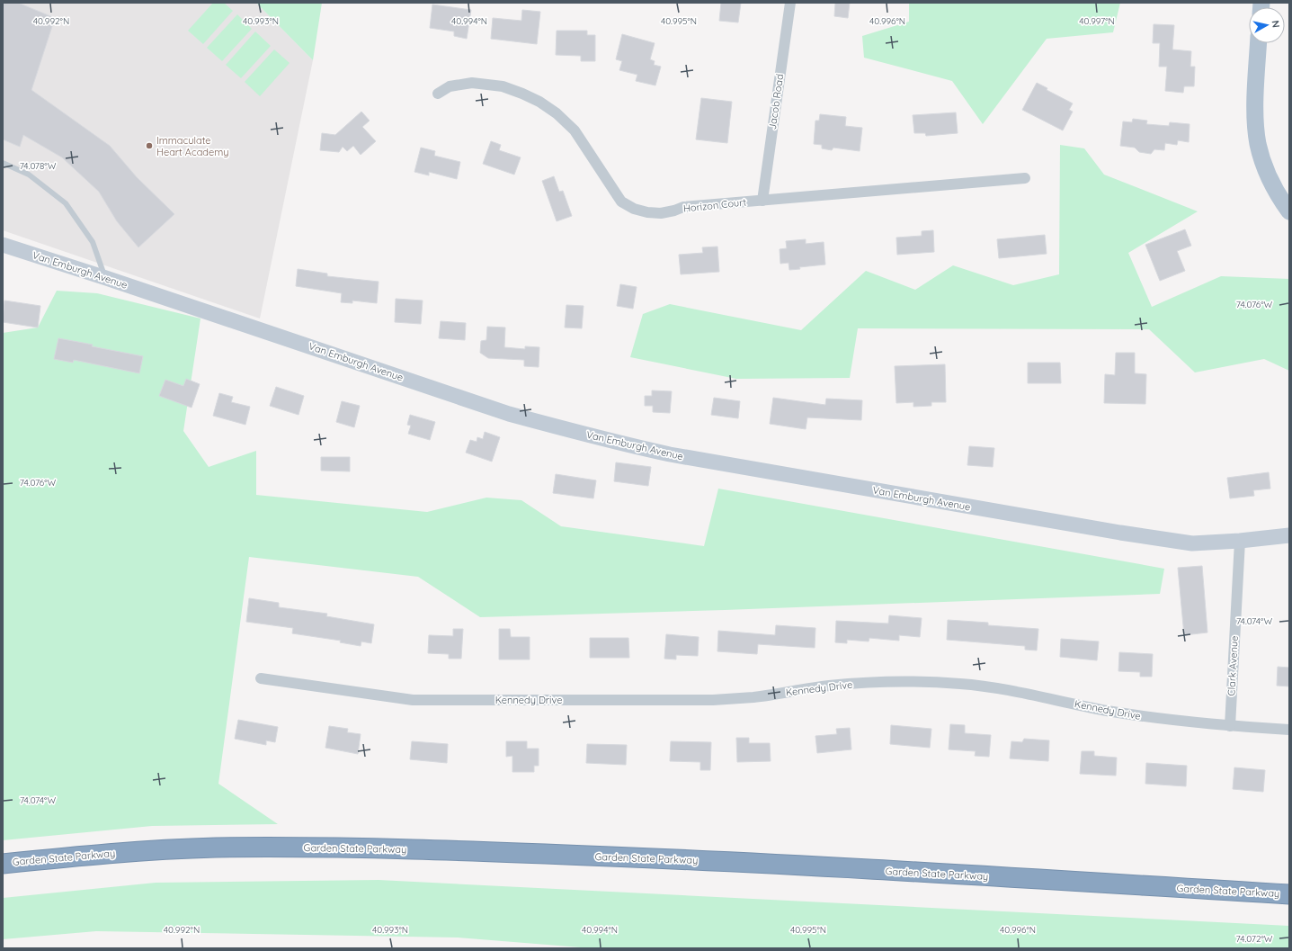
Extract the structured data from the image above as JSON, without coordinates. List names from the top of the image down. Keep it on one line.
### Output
{"streets":{"highway":["Garden State Parkway"],"main road":["Van Emburgh Avenue"],"street":["Jacob Road","Horizon Court","Clark Avenue","Kennedy Drive"]},"crossings":[["Jacob Road","Horizon Court"],["Van Emburgh Avenue","Clark Avenue"],["Clark Avenue","Kennedy Drive"]],"places":["Immaculate Heart Academy"],"north":"right","coordinates":["40.992°N","40.993°N","40.994°N","40.995°N","40.996°N","40.997°N","74.078°W","74.076°W","74.074°W","74.072°W"]}
